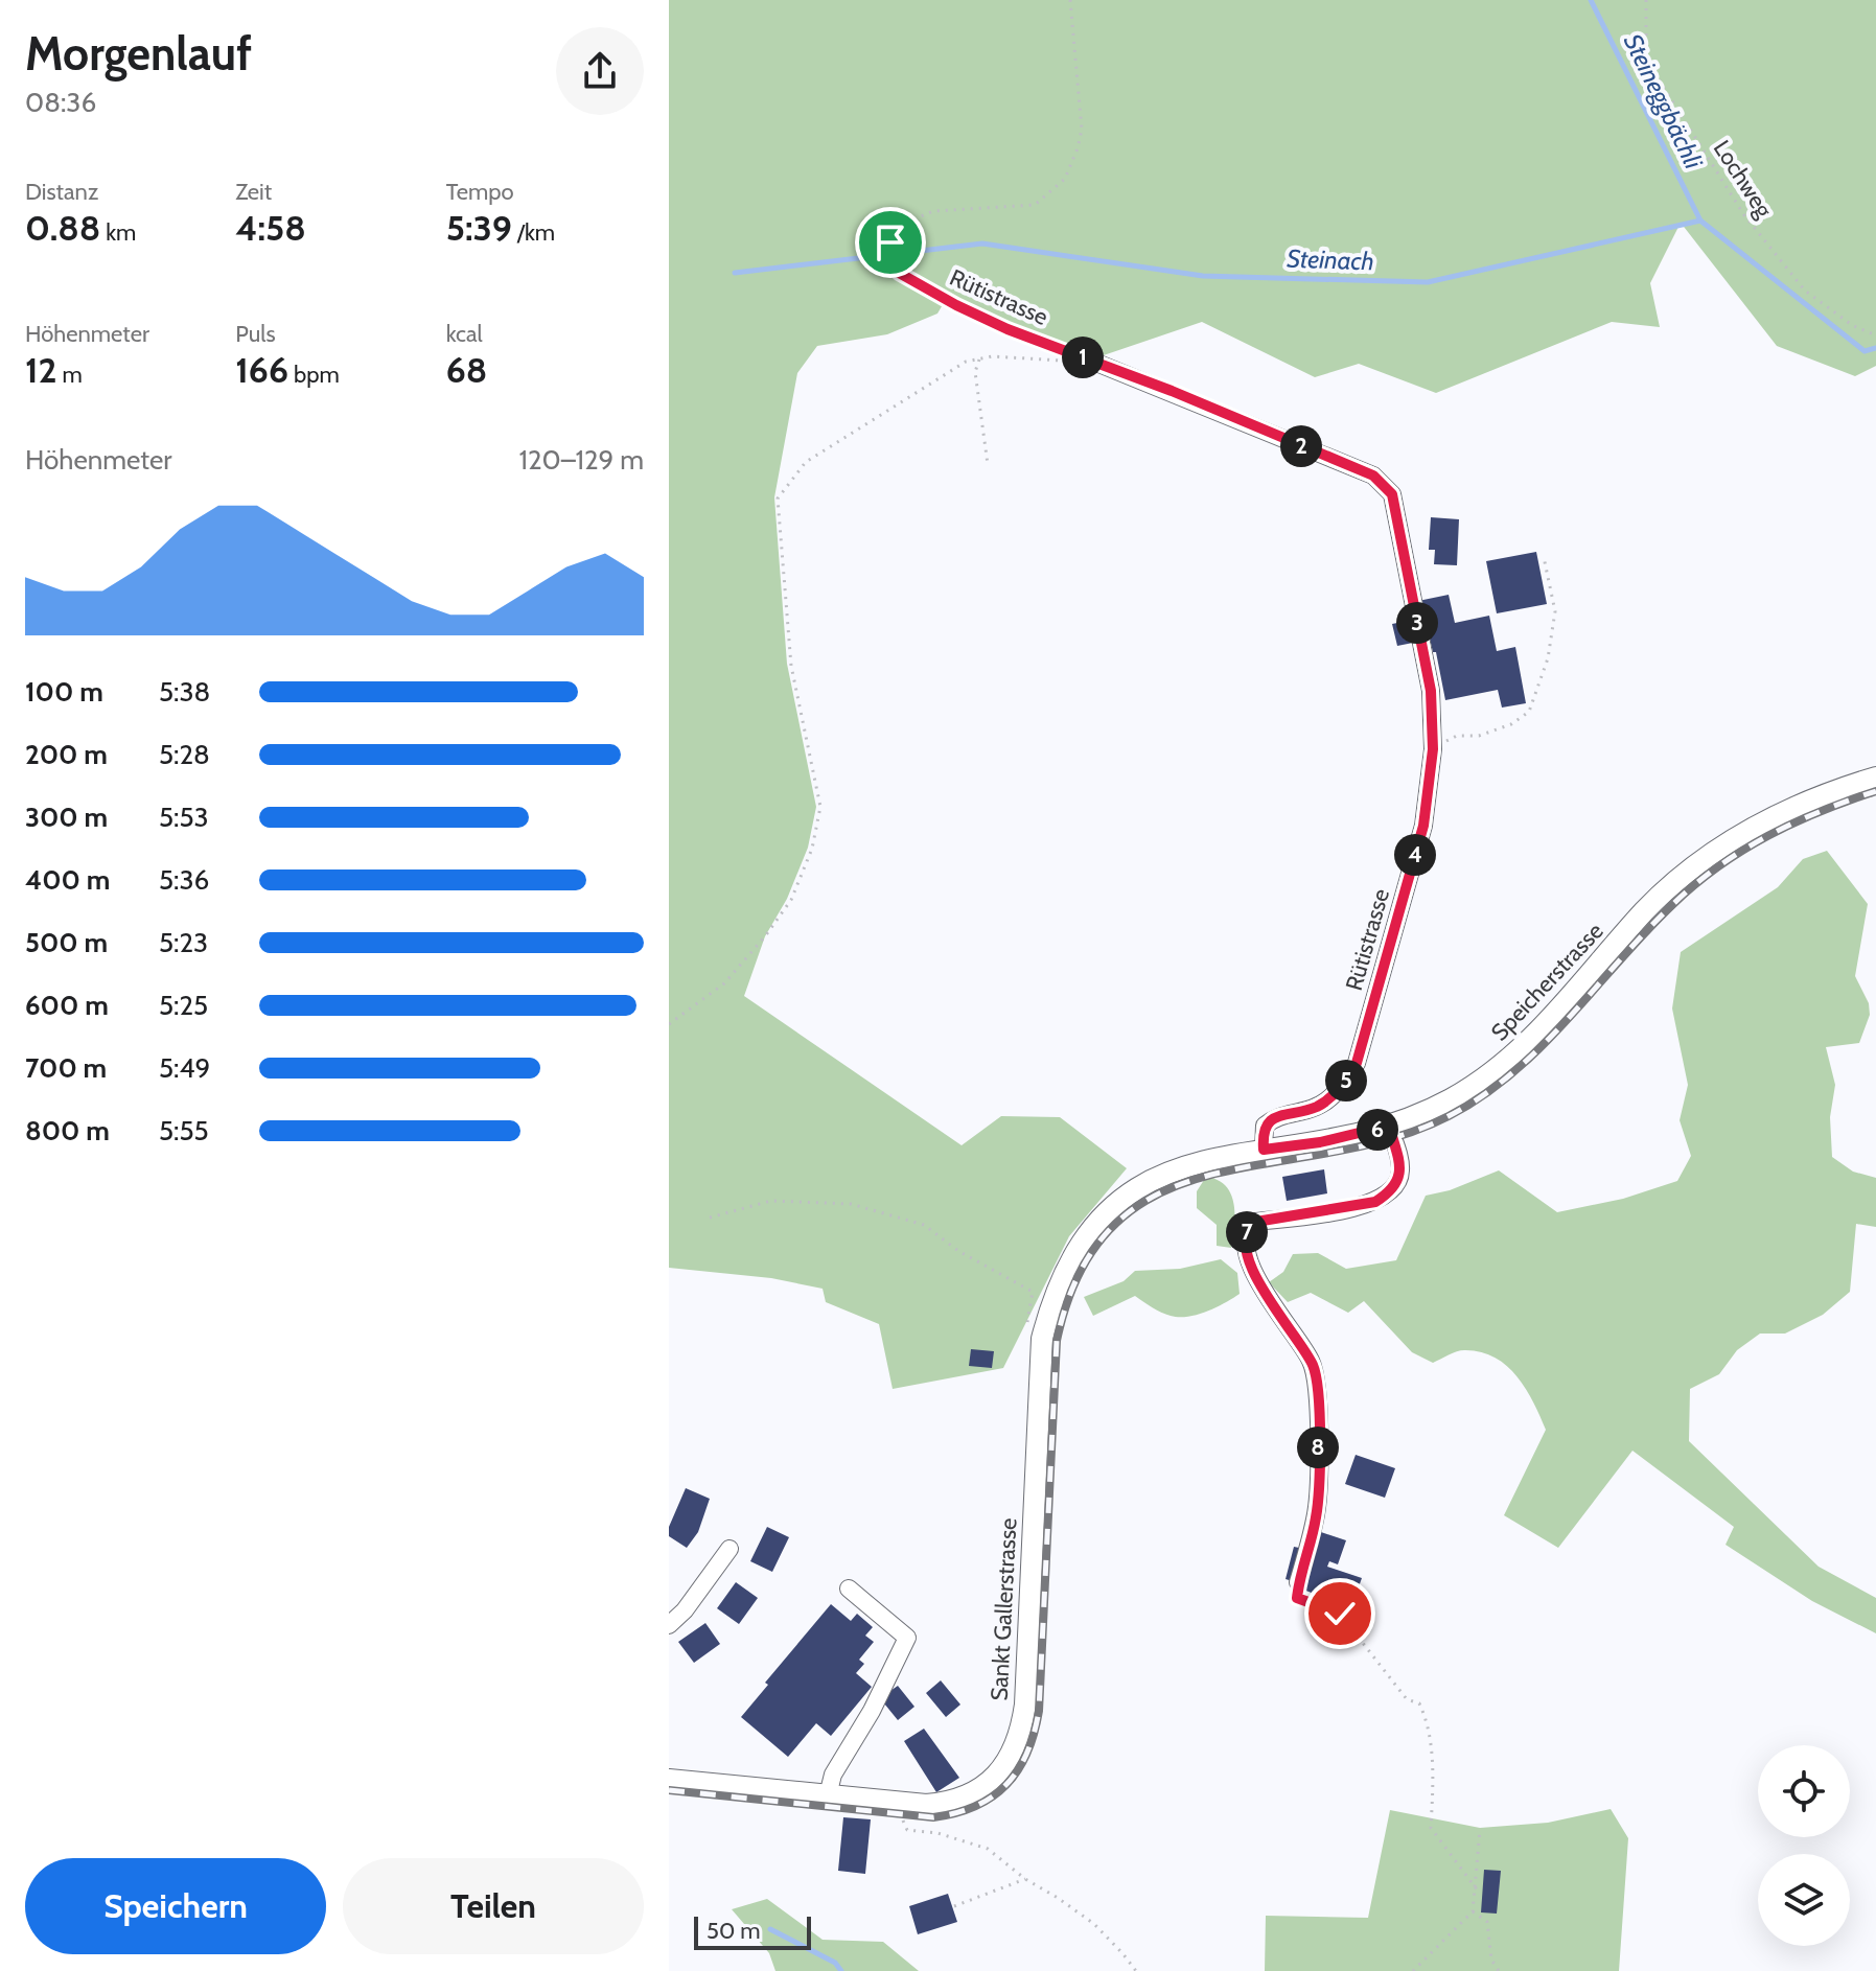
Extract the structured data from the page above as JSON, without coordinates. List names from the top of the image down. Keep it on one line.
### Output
{"streets":{"main road":["Speicherstrasse","Sankt Gallerstrasse"],"street":["Rütistrasse"],"path":["Lochweg"]},"crossings":[["Rütistrasse","Speicherstrasse"],["Speicherstrasse","Sankt Gallerstrasse"]],"water":["Steineggbächli","Steinach"],"scale_bar":"50 m","page":{"heading":["Morgenlauf","08:36"],"stats":[["Distanz","0.88 km"],["Zeit","4:58"],["Tempo","5:39 /km"],["Höhenmeter","12 m"],["Puls","166 bpm"],["kcal","68"]],"pins":["1","2","3","4","5","6","7","8"],"chart":["Höhenmeter","120–129 m"],"list":[{"name":"100 m","note":"5:38"},{"name":"200 m","note":"5:28"},{"name":"300 m","note":"5:53"},{"name":"400 m","note":"5:36"},{"name":"500 m","note":"5:23"},{"name":"600 m","note":"5:25"},{"name":"700 m","note":"5:49"},{"name":"800 m","note":"5:55"}],"buttons":["Speichern","Teilen"],"scale":"50 m"}}
